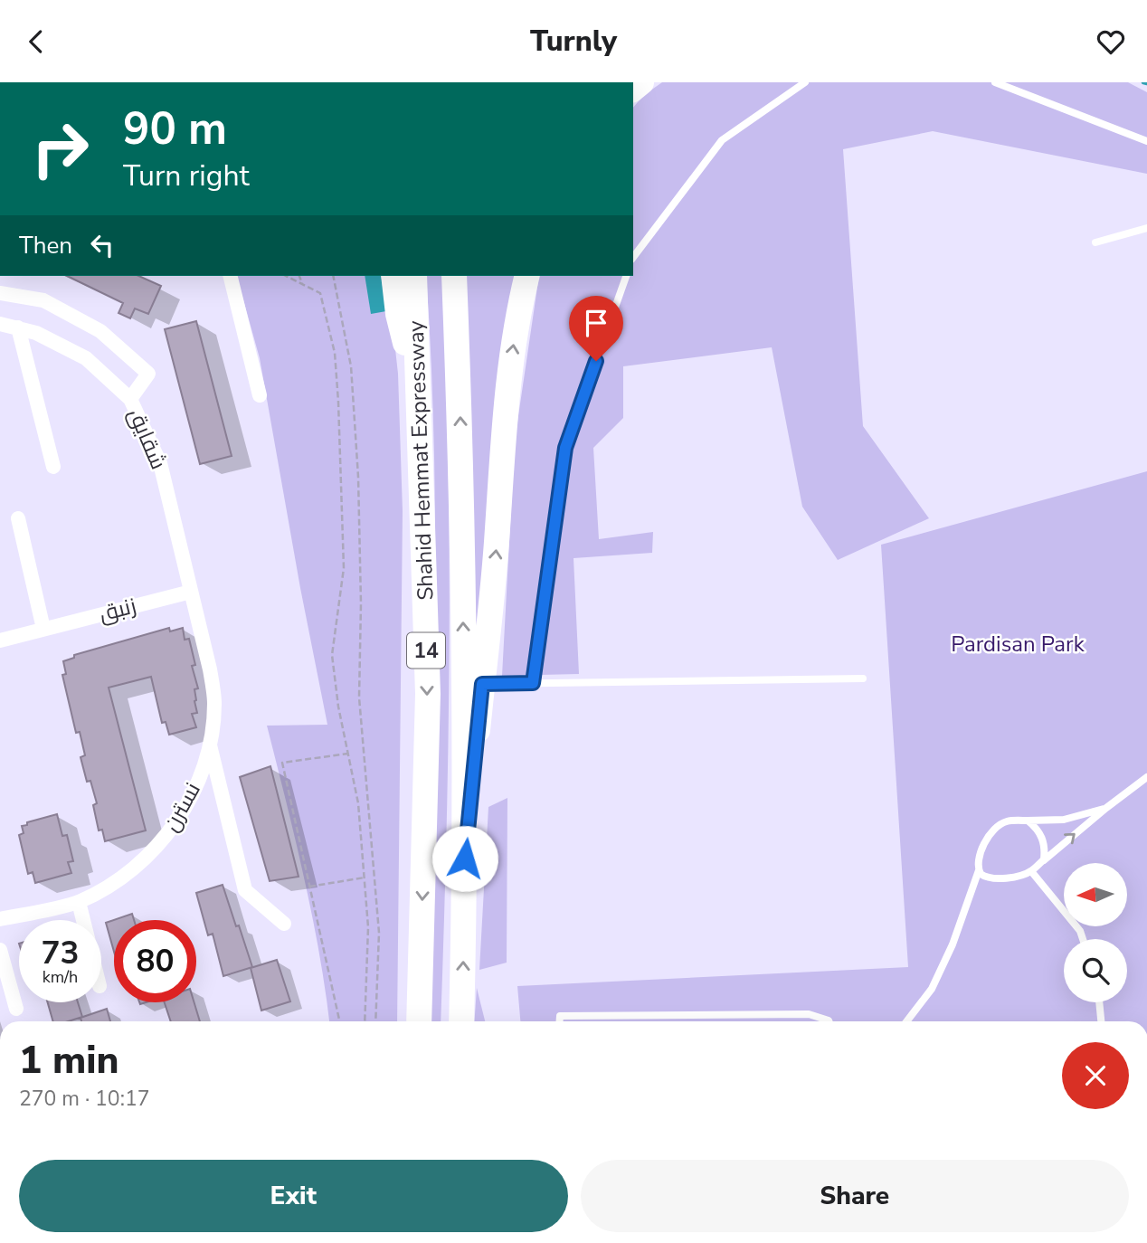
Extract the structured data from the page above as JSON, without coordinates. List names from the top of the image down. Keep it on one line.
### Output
{"streets":{"highway":["Shahid Hemmat Expressway","14"],"street":["شقایق","زنبق","نسترن"]},"crossings":[["شقایق","زنبق"],["شقایق","نسترن"],["زنبق","نسترن"]],"parks":["Pardisan Park"],"north":"left","page":{"header":"Turnly","turn":["90 m","Turn right"],"then":"Then","speed":"73 km/h","limit":"80","heading":["1 min","270 m · 10:17"],"buttons":["Exit","Share"]}}
